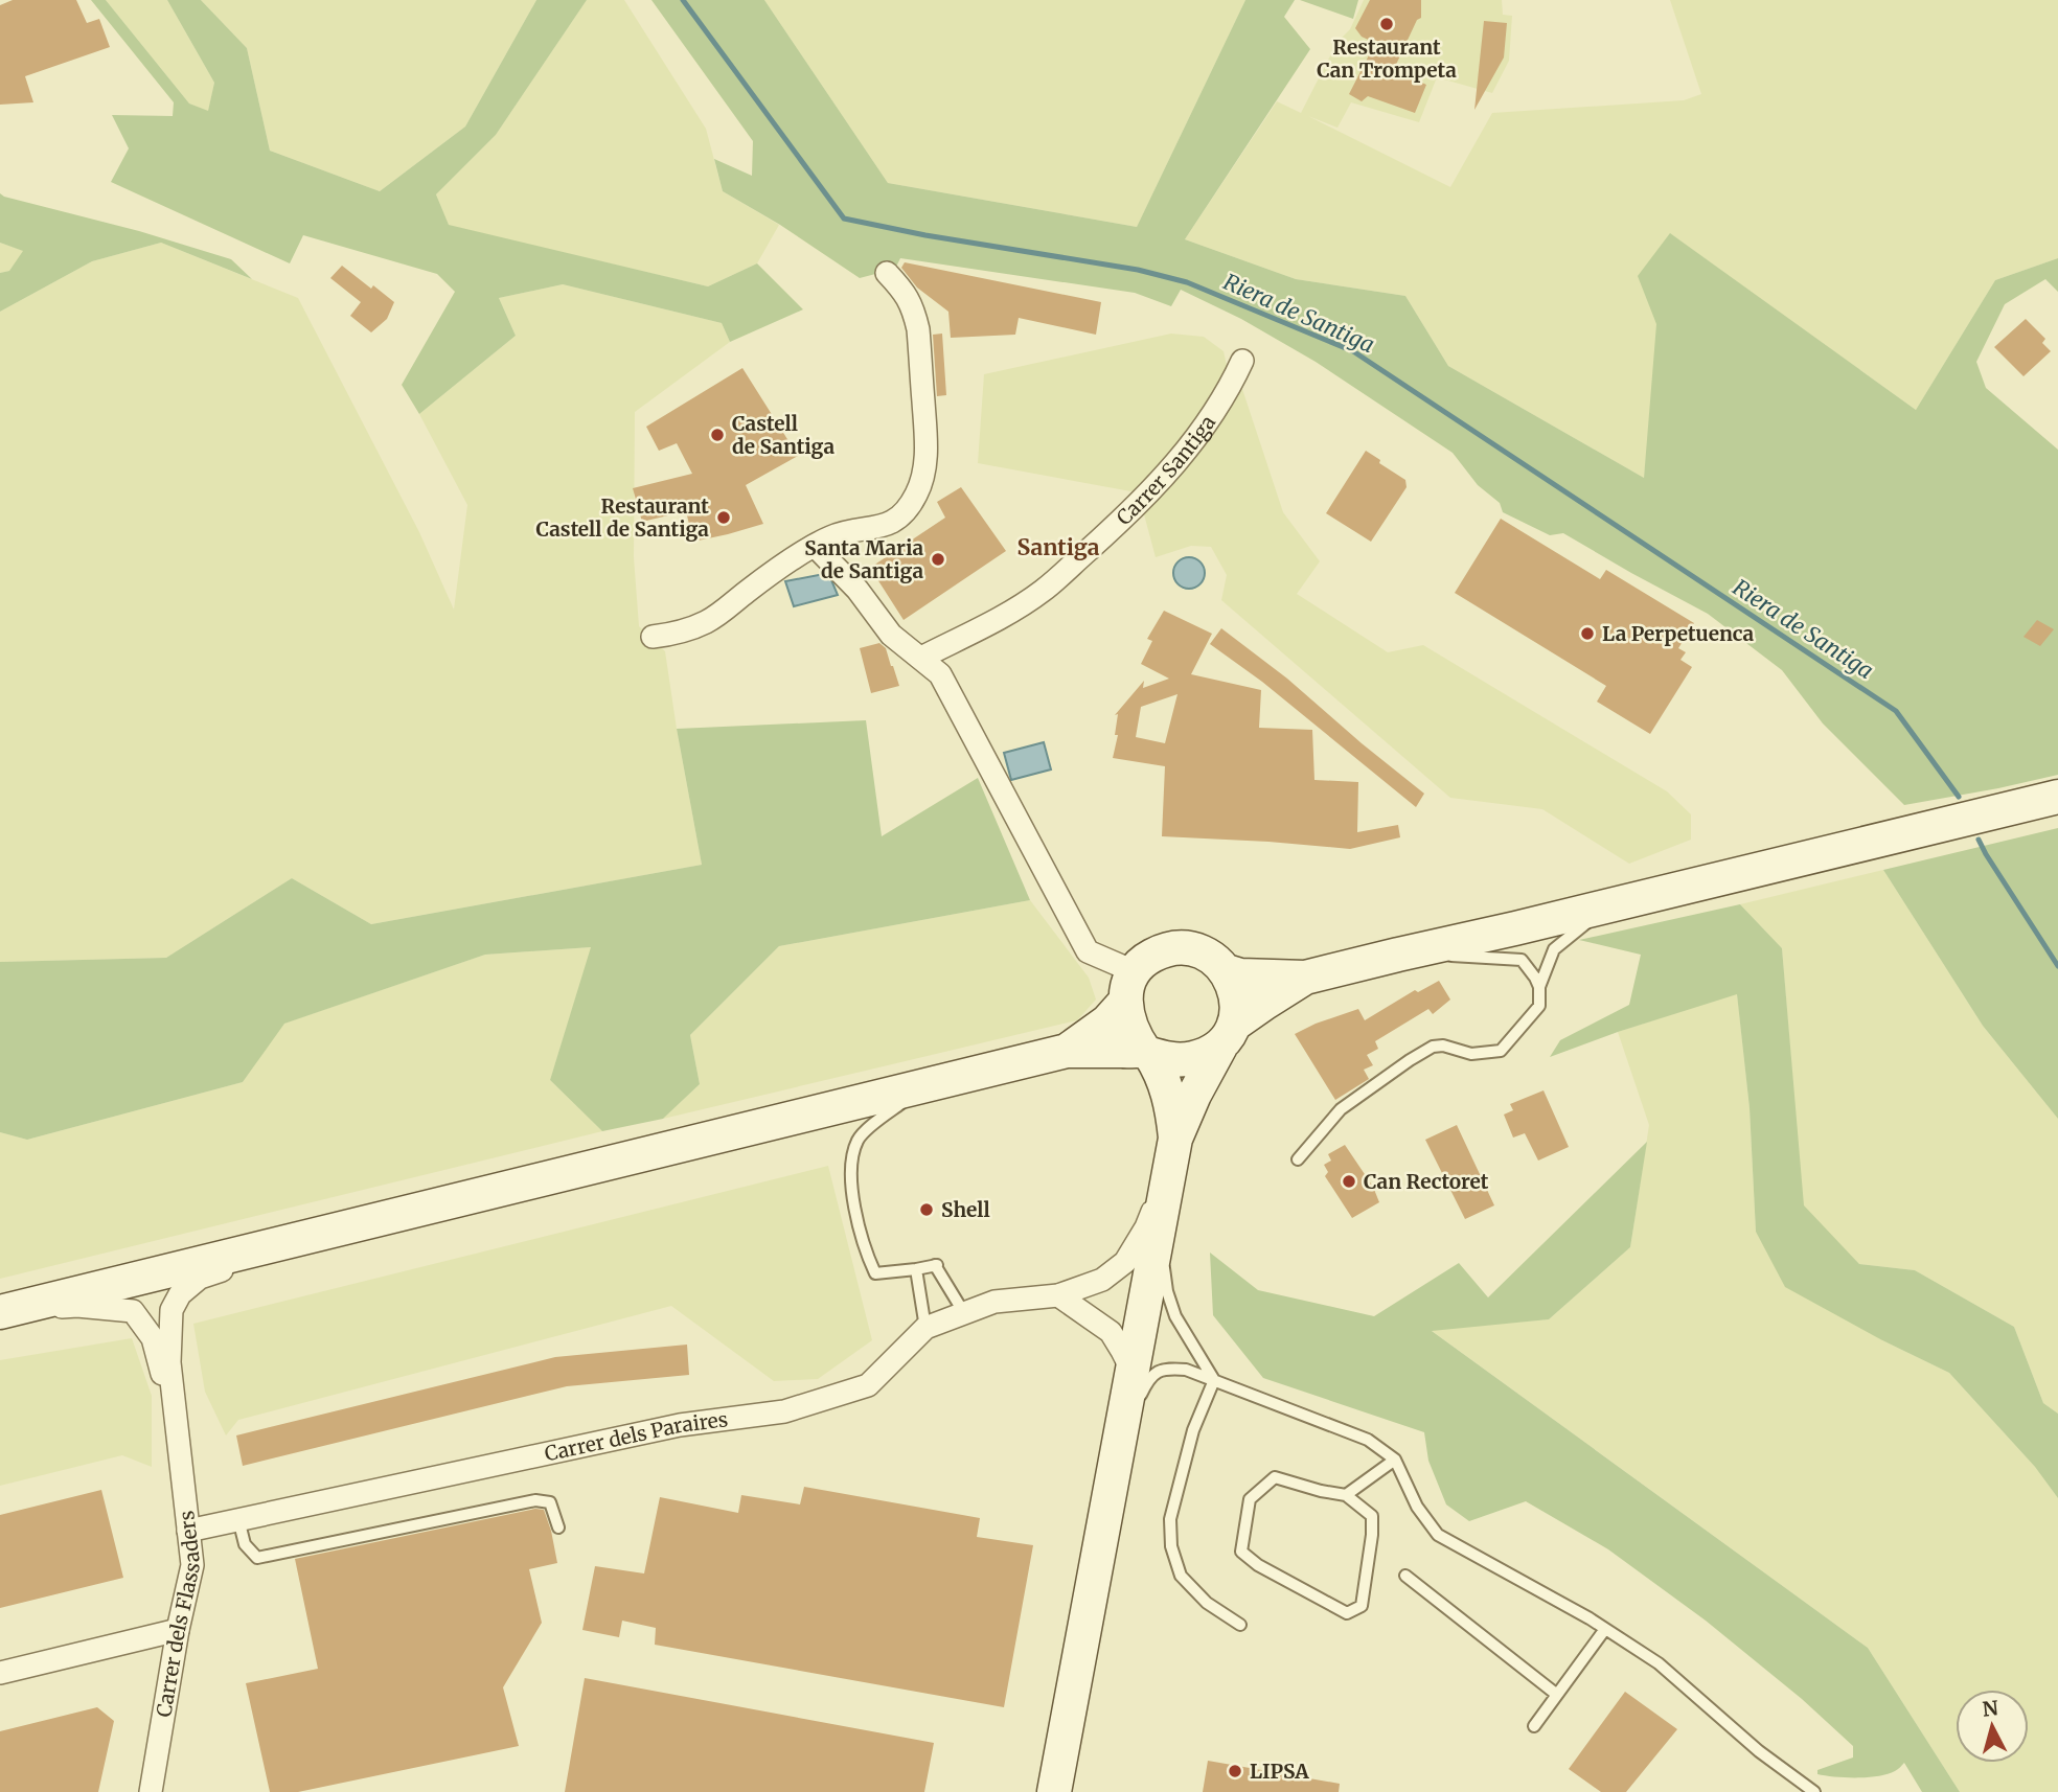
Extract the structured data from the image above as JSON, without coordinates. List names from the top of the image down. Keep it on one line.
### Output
{"streets":{"street":["Carrer Santiga","Carrer dels Paraires","Carrer dels Flassaders"]},"crossings":[["Carrer dels Paraires","Carrer dels Flassaders"]],"districts":["Santiga"],"water":["Riera de Santiga"],"places":["Restaurant Can Trompeta","Castell de Santiga","Restaurant Castell de Santiga","Santa Maria de Santiga","La Perpetuenca","Can Rectoret","Shell","LIPSA"],"north":"top"}
